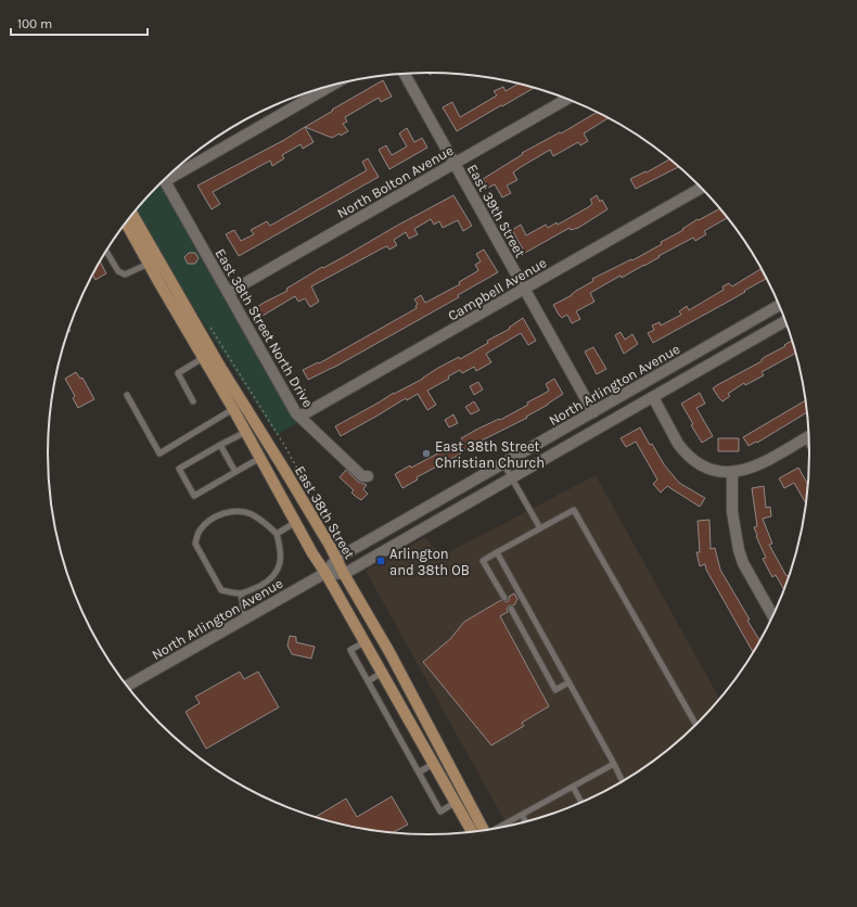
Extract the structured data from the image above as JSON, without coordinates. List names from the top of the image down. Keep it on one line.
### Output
{"streets":{"main road":["East 38th Street"],"street":["North Bolton Avenue","East 39th Street","Campbell Avenue","East 38th Street North Drive","North Arlington Avenue"]},"crossings":[["North Bolton Avenue","East 39th Street"],["North Bolton Avenue","East 38th Street North Drive"],["East 39th Street","Campbell Avenue"],["East 39th Street","North Arlington Avenue"],["Campbell Avenue","East 38th Street North Drive"],["North Arlington Avenue","East 38th Street"]],"places":{"other":["East 38th Street Christian Church"],"transit":["Arlington and 38th OB"]},"scale_bar":"100 m"}
